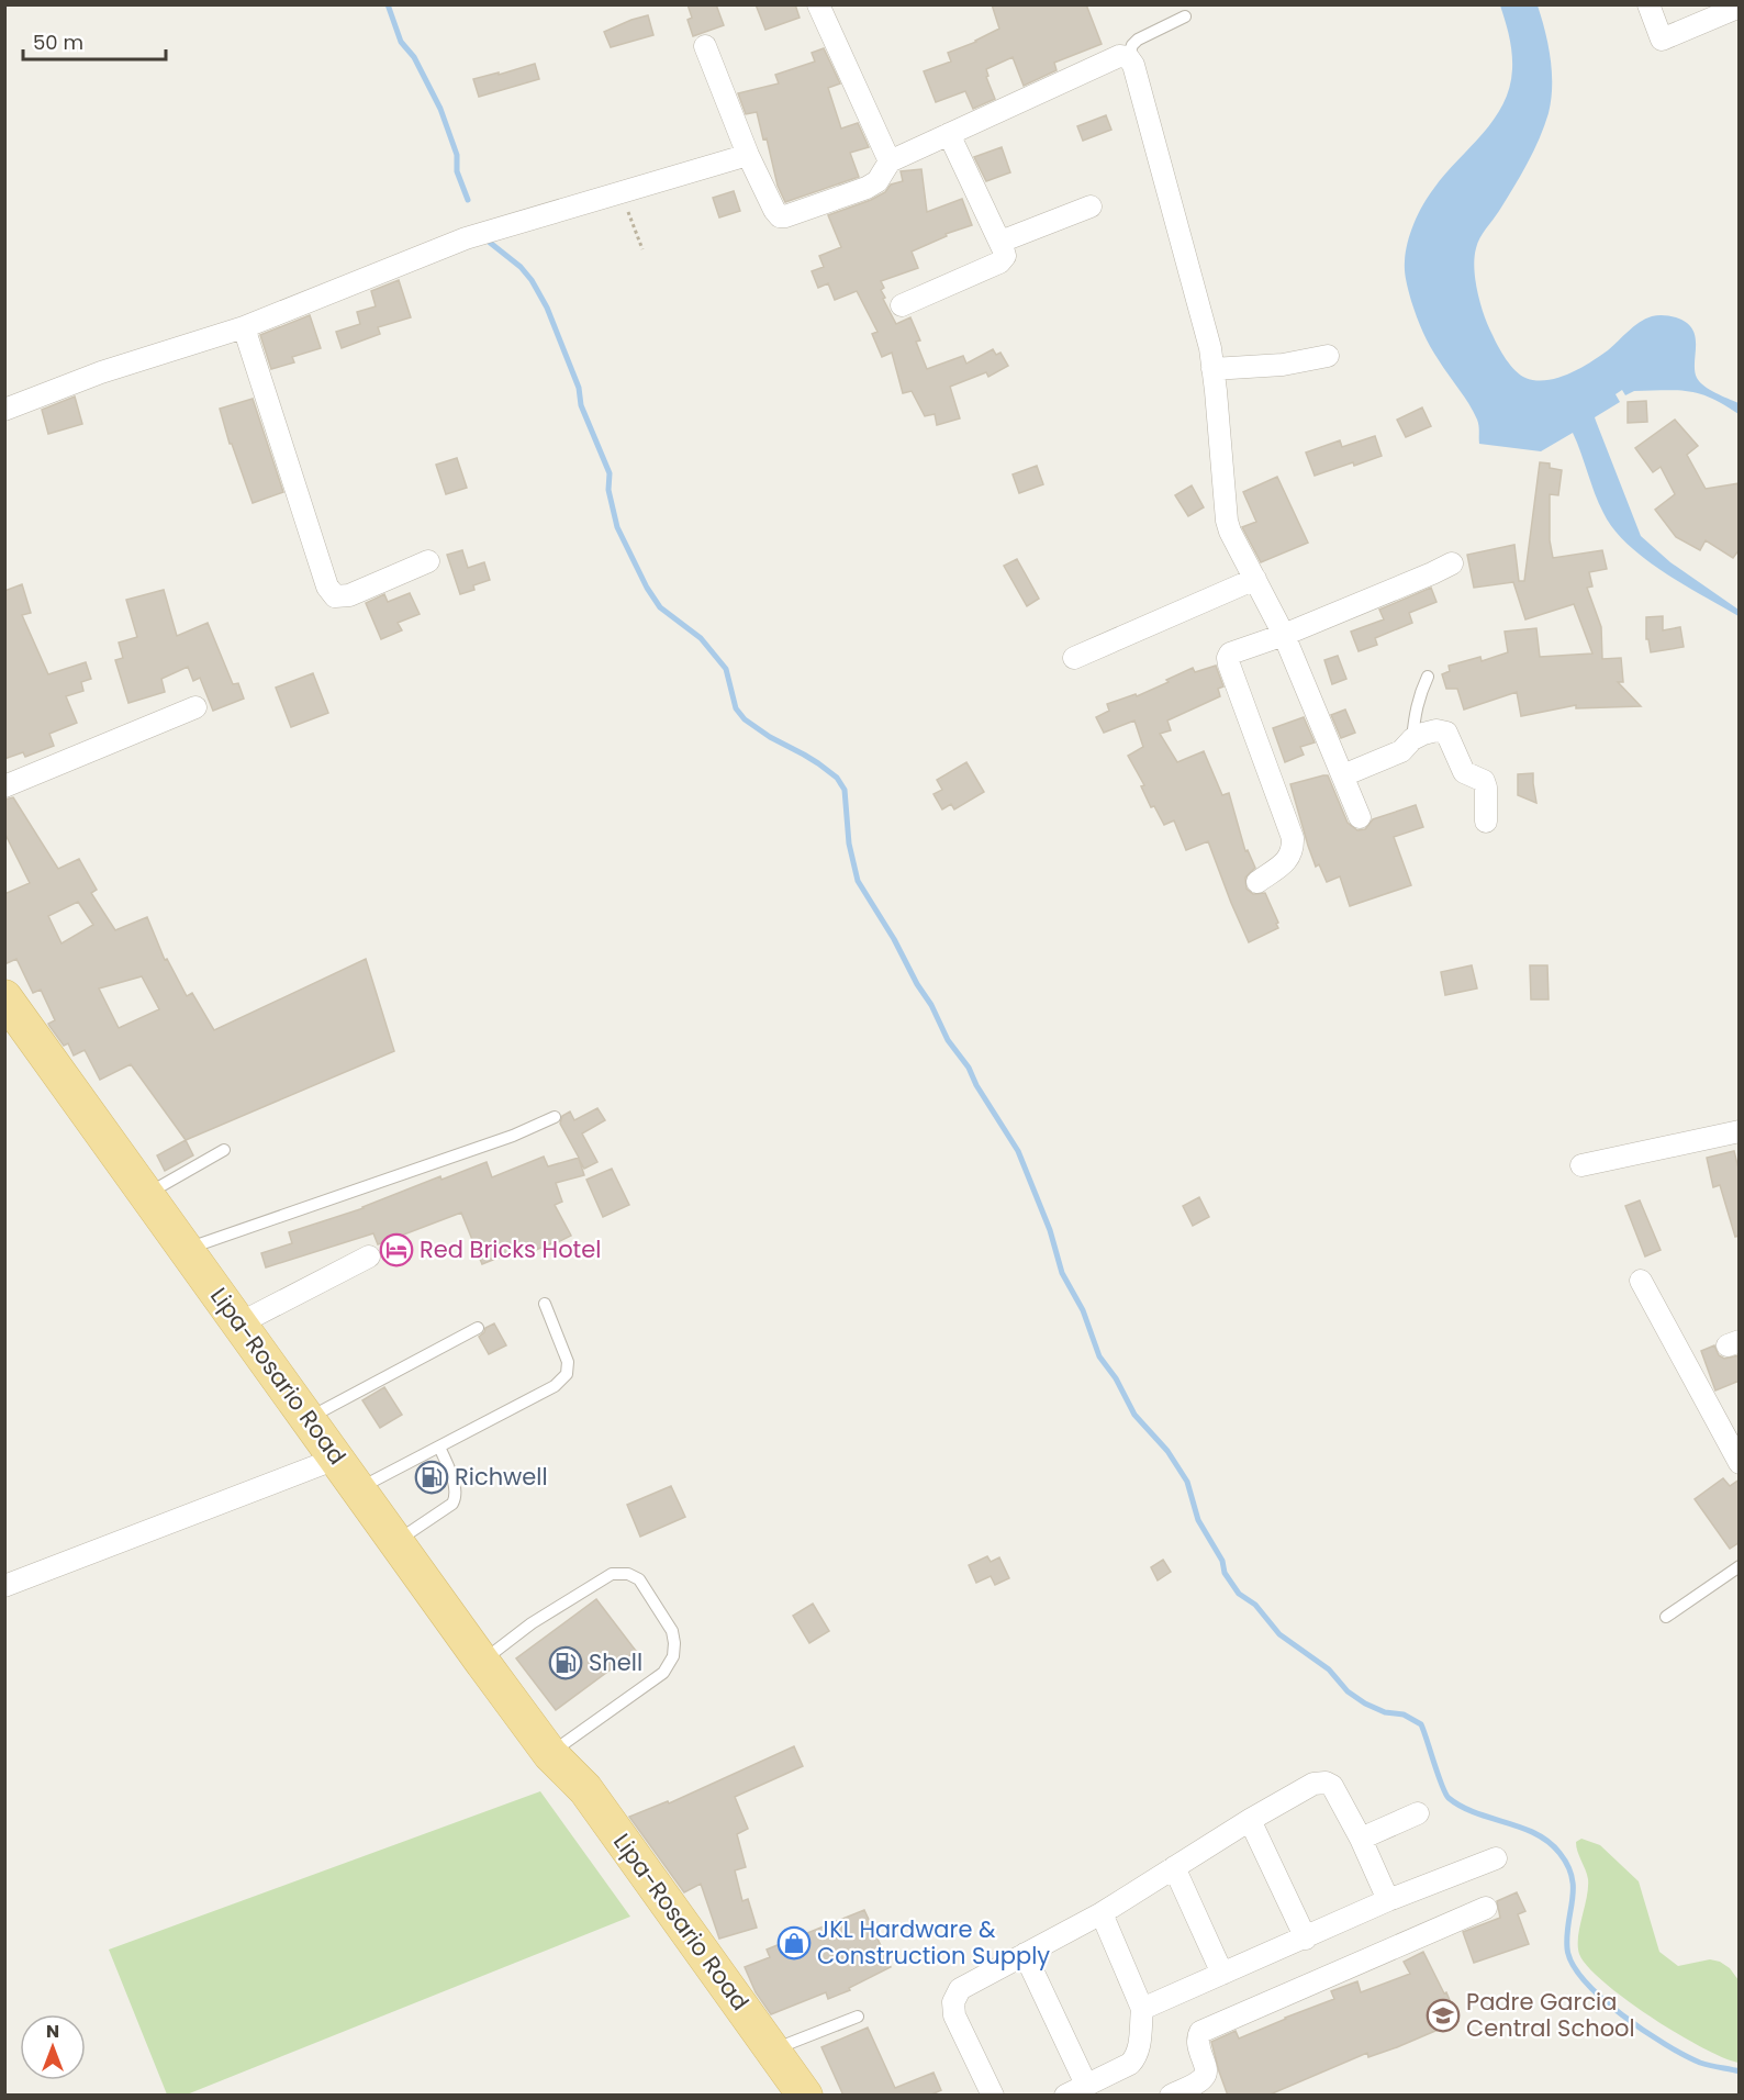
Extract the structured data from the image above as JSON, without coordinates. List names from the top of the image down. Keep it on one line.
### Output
{"streets":{"main road":["Lipa-Rosario Road"]},"places":{"hotel":["Red Bricks Hotel"],"fuel station":["Richwell","Shell"],"shop":["JKL Hardware & Construction Supply"],"school or university":["Padre Garcia Central School"]},"scale_bar":"50 m","north":"top"}
